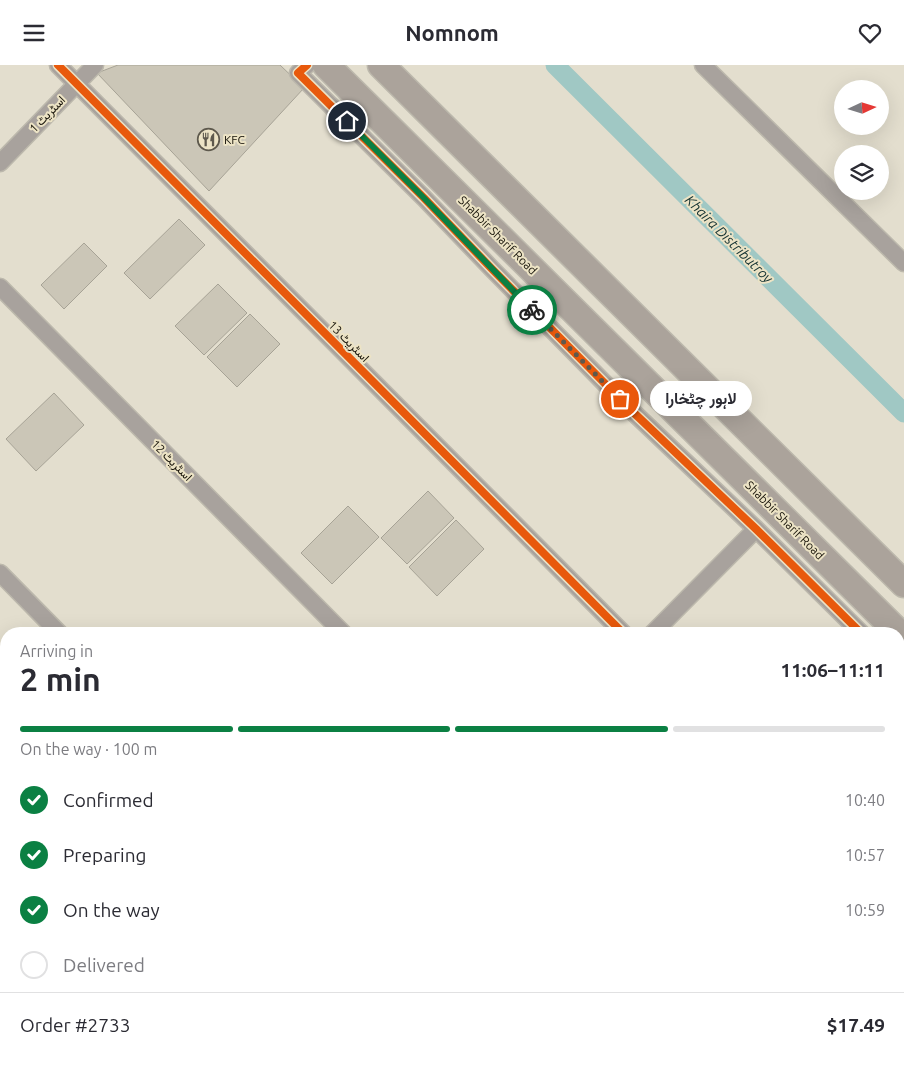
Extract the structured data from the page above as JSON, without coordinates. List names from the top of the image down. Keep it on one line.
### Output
{"streets":{"main road":["Shabbir Sharif Road"],"street":["اسٹریٹ 1","اسٹریٹ 13","اسٹریٹ 12"]},"crossings":[["اسٹریٹ 1","اسٹریٹ 13"]],"water":["Khaira Distributroy"],"places":{"restaurant":["KFC"],"other":["لاہور چٹخارا"]},"north":"right","page":{"header":"Nomnom","bubble":"لاہور چٹخارا","heading":["2 min","Arriving in","11:06–11:11"],"panel":["Order #2733","$17.49"],"bar":"On the way · 100 m","list":[["Confirmed","10:40"],["Preparing","10:57"],["On the way","10:59"],"Delivered"]}}
